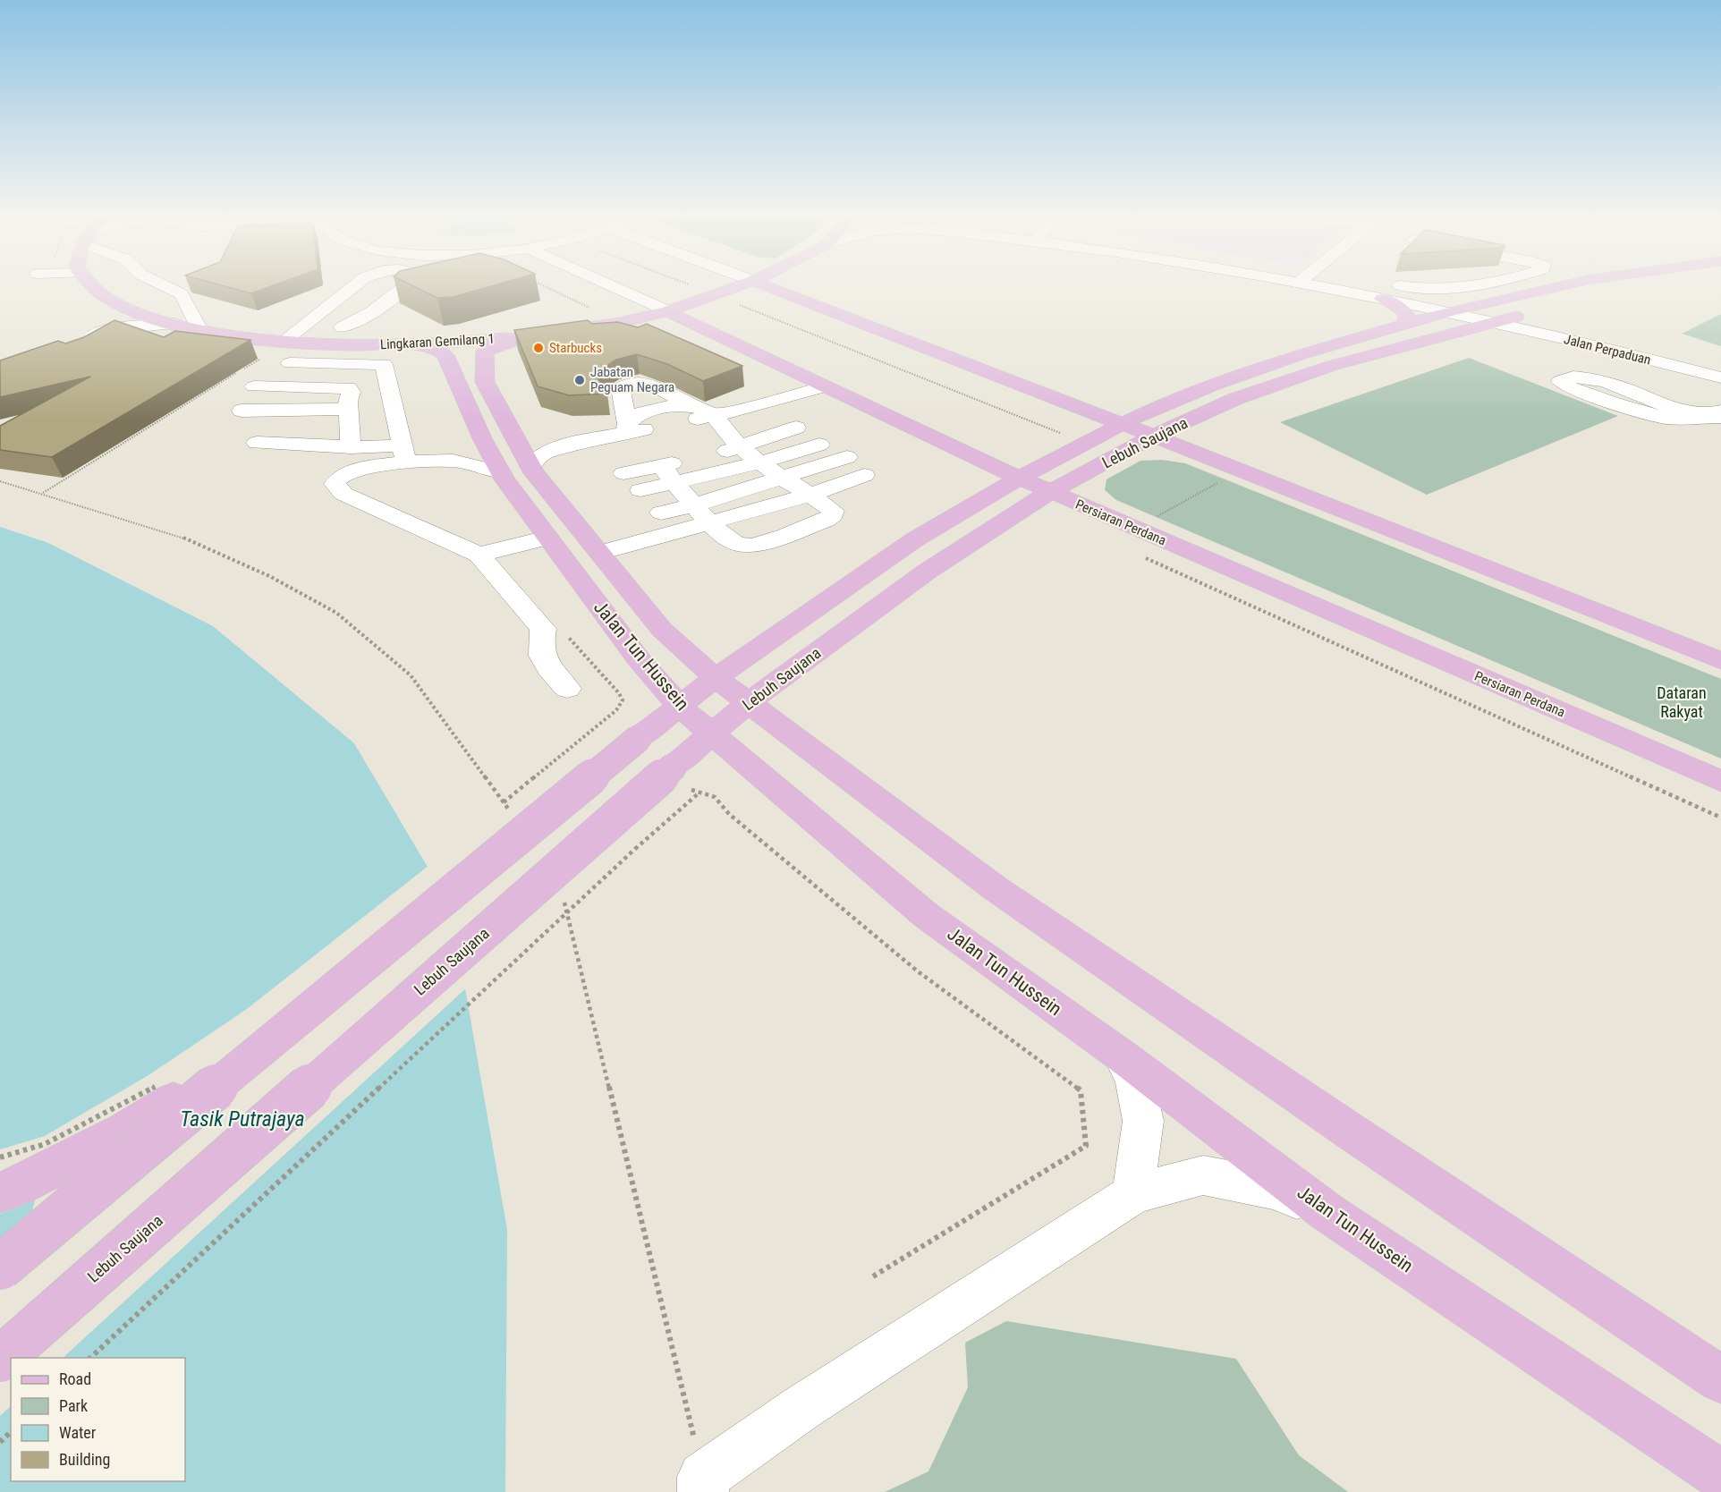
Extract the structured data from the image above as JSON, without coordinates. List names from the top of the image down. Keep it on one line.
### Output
{"streets":{"main road":["Lingkaran Gemilang 1","Lebuh Saujana","Persiaran Perdana","Jalan Tun Hussein"],"street":["Jalan Perpaduan"]},"crossings":[["Lingkaran Gemilang 1","Jalan Tun Hussein"],["Jalan Perpaduan","Lebuh Saujana"],["Lebuh Saujana","Persiaran Perdana"],["Lebuh Saujana","Jalan Tun Hussein"]],"water":["Tasik Putrajaya"],"parks":["Dataran Rakyat"],"places":["Starbucks","Jabatan Peguam Negara"],"legend":["Road","Park","Water","Building"]}
